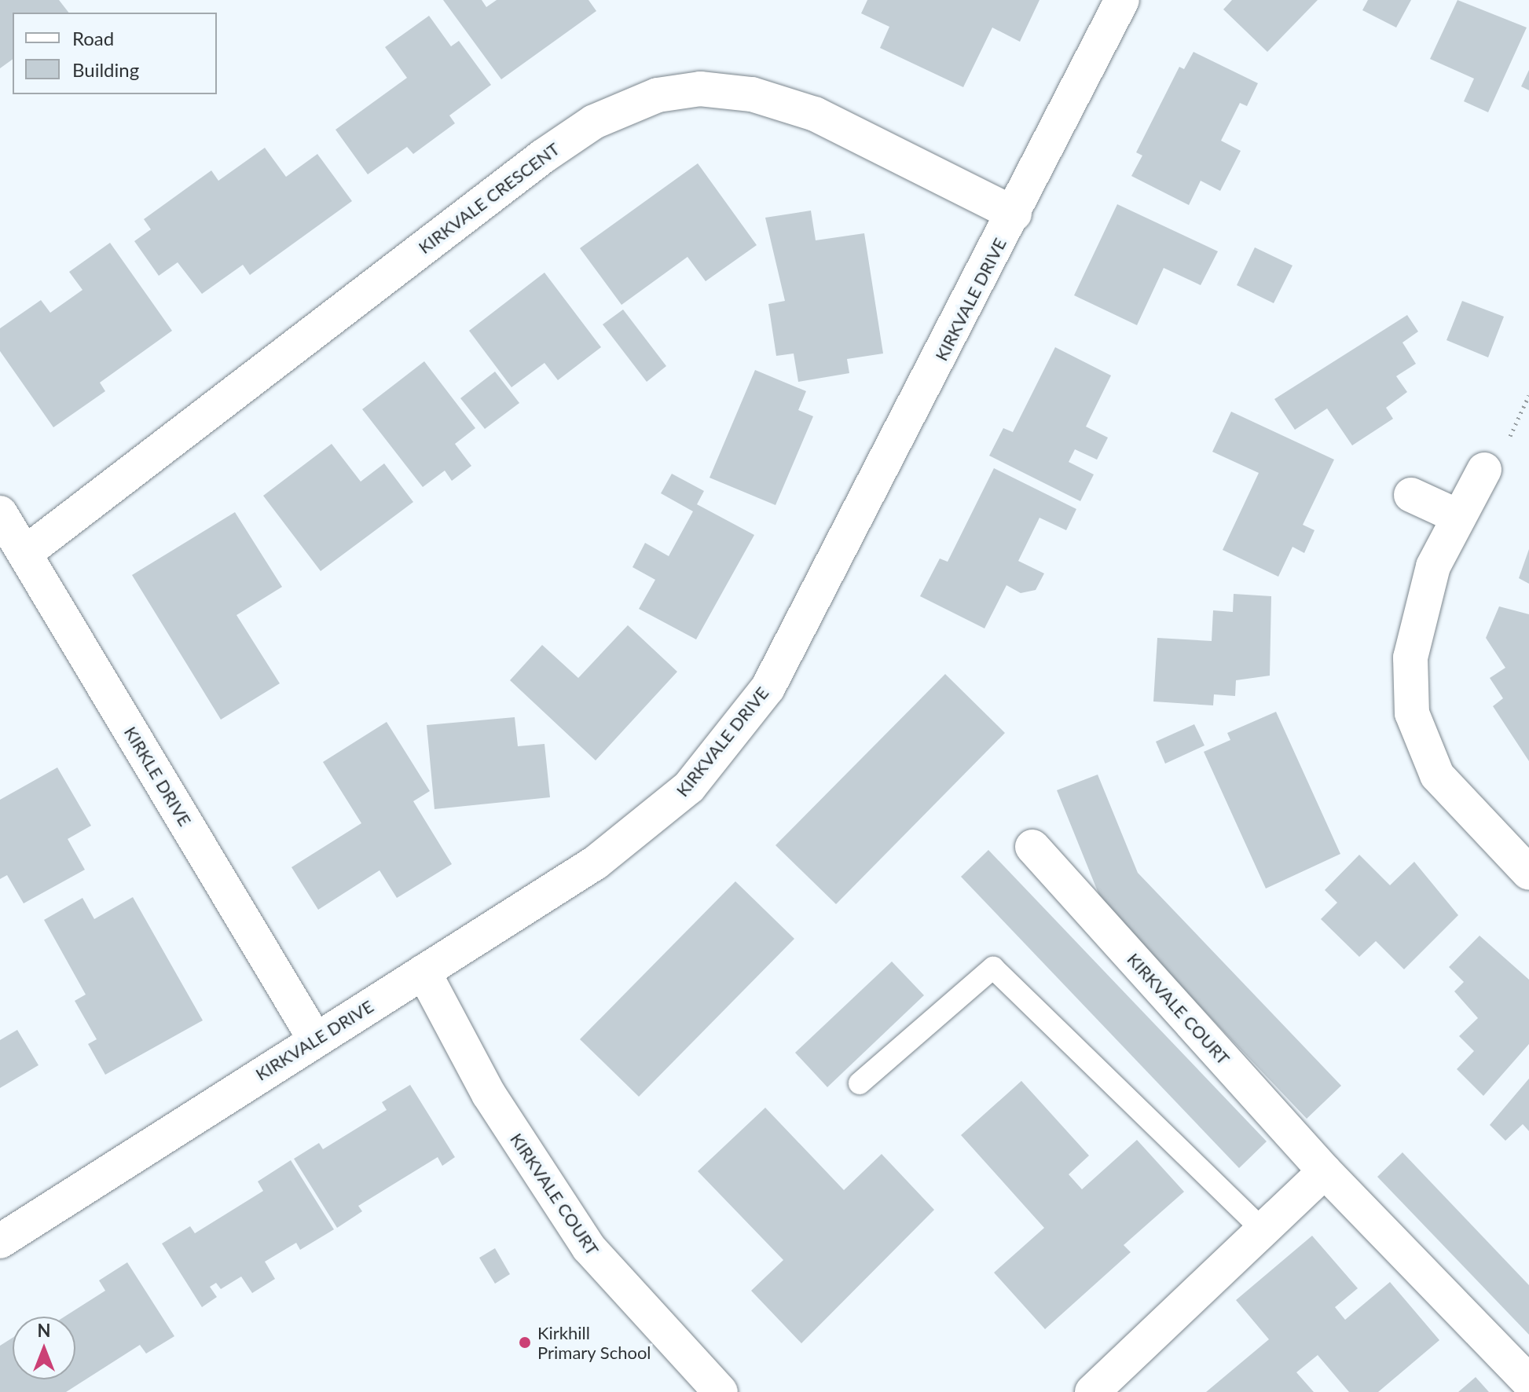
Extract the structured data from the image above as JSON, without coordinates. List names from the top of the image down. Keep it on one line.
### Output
{"streets":{"street":["KIRKVALE CRESCENT","KIRKVALE DRIVE","KIRKLE DRIVE","KIRKVALE COURT"]},"crossings":[["KIRKVALE CRESCENT","KIRKVALE DRIVE"],["KIRKVALE CRESCENT","KIRKLE DRIVE"],["KIRKVALE DRIVE","KIRKLE DRIVE"],["KIRKVALE DRIVE","KIRKVALE COURT"]],"places":["Kirkhill Primary School"],"legend":["Road","Building"],"north":"top"}
